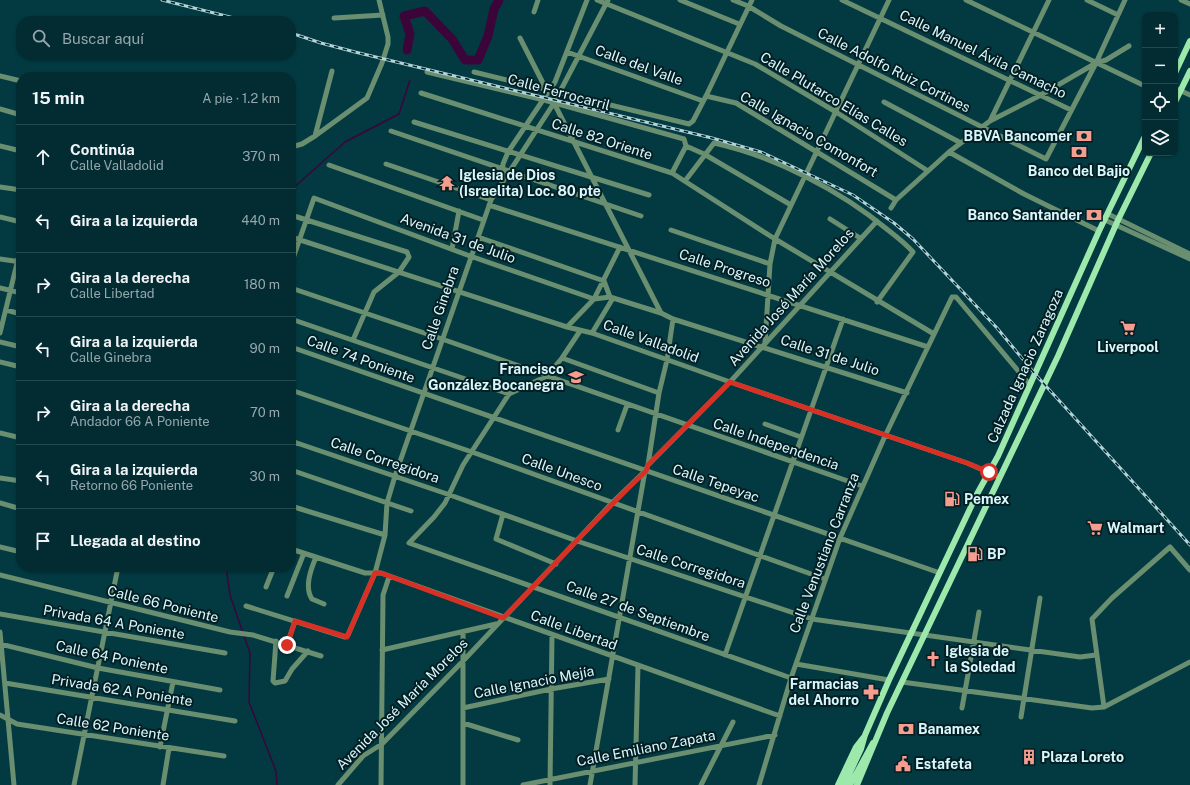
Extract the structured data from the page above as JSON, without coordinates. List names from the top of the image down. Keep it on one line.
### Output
{"streets":{"main road":["Calzada Ignacio Zaragoza"],"street":["Calle Manuel Ávila Camacho","Calle del Valle","Calle Adolfo Ruiz Cortines","Calle Ferrocarril","Calle Plutarco Elías Calles","Calle Ignacio Comonfort","Calle 82 Oriente","Avenida 31 de Julio","Calle Progreso","Avenida José María Morelos","Calle Ginebra","Calle Valladolid","Calle 31 de Julio","Calle 74 Poniente","Calle Independencia","Calle Corregidora","Calle Unesco","Calle Tepeyac","Calle Venustiano Carranza","Calle 66 Poniente","Calle 27 de Septiembre","Privada 64 A Poniente","Calle Libertad","Calle 64 Poniente","Calle Ignacio Mejía","Privada 62 A Poniente","Calle 62 Poniente","Calle Emiliano Zapata"]},"crossings":[["Calle Manuel Ávila Camacho","Calle Adolfo Ruiz Cortines"],["Calle del Valle","Calle Ignacio Comonfort"],["Calle del Valle","Calle Ginebra"],["Calle Ferrocarril","Calle Ginebra"],["Calle Plutarco Elías Calles","Calle Ginebra"],["Calle 82 Oriente","Avenida José María Morelos"],["Calle 82 Oriente","Calle Ginebra"],["Calle 82 Oriente","Calle Venustiano Carranza"],["Avenida 31 de Julio","Calle Ginebra"],["Avenida 31 de Julio","Calle 31 de Julio"],["Calle Progreso","Avenida José María Morelos"],["Calle Progreso","Calle Ginebra"],["Calle Progreso","Calle Venustiano Carranza"],["Avenida José María Morelos","Calle Valladolid"],["Avenida José María Morelos","Calle 31 de Julio"],["Avenida José María Morelos","Calle Independencia"],["Avenida José María Morelos","Calle Corregidora"],["Avenida José María Morelos","Calle Unesco"],["Avenida José María Morelos","Calle Tepeyac"],["Avenida José María Morelos","Calle 27 de Septiembre"],["Avenida José María Morelos","Calle Libertad"],["Calle Ginebra","Calle Valladolid"],["Calle Ginebra","Calle 74 Poniente"],["Calle Ginebra","Calle Independencia"],["Calle Ginebra","Calle Corregidora"],["Calle Ginebra","Calle Unesco"],["Calle Ginebra","Calle Libertad"],["Calle Valladolid","Calzada Ignacio Zaragoza"],["Calle Valladolid","Calle Venustiano Carranza"],["Calle 31 de Julio","Calle Venustiano Carranza"],["Calle 74 Poniente","Calle Tepeyac"],["Calzada Ignacio Zaragoza","Calle Corregidora"],["Calzada Ignacio Zaragoza","Calle Tepeyac"],["Calzada Ignacio Zaragoza","Calle Venustiano Carranza"],["Calle Independencia","Calle Venustiano Carranza"],["Calle Corregidora","Calle Venustiano Carranza"],["Calle Corregidora","Calle 27 de Septiembre"],["Calle Unesco","Calle Venustiano Carranza"],["Calle Tepeyac","Calle Venustiano Carranza"],["Calle Venustiano Carranza","Calle 27 de Septiembre"],["Calle Venustiano Carranza","Calle Libertad"],["Calle Venustiano Carranza","Calle Emiliano Zapata"]],"places":{"bank":["BBVA Bancomer","Banco del Bajio","Banco Santander","Banamex"],"temple":["Iglesia de Dios (Israelita) Loc. 80 pte"],"supermarket":["Liverpool","Walmart"],"school or university":["Francisco González Bocanegra"],"fuel station":["Pemex","BP"],"church":["Iglesia de la Soledad"],"pharmacy":["Farmacias del Ahorro"],"building":["Plaza Loreto"],"public building":["Estafeta"]},"page":{"map_buttons":["+","−"],"search":"Buscar aquí","heading":["15 min","A pie · 1.2 km"],"list":[["Continúa","Calle Valladolid","370 m"],["Gira a la izquierda","440 m"],["Gira a la derecha","Calle Libertad","180 m"],["Gira a la izquierda","Calle Ginebra","90 m"],["Gira a la derecha","Andador 66 A Poniente","70 m"],["Gira a la izquierda","Retorno 66 Poniente","30 m"],"Llegada al destino"]}}
